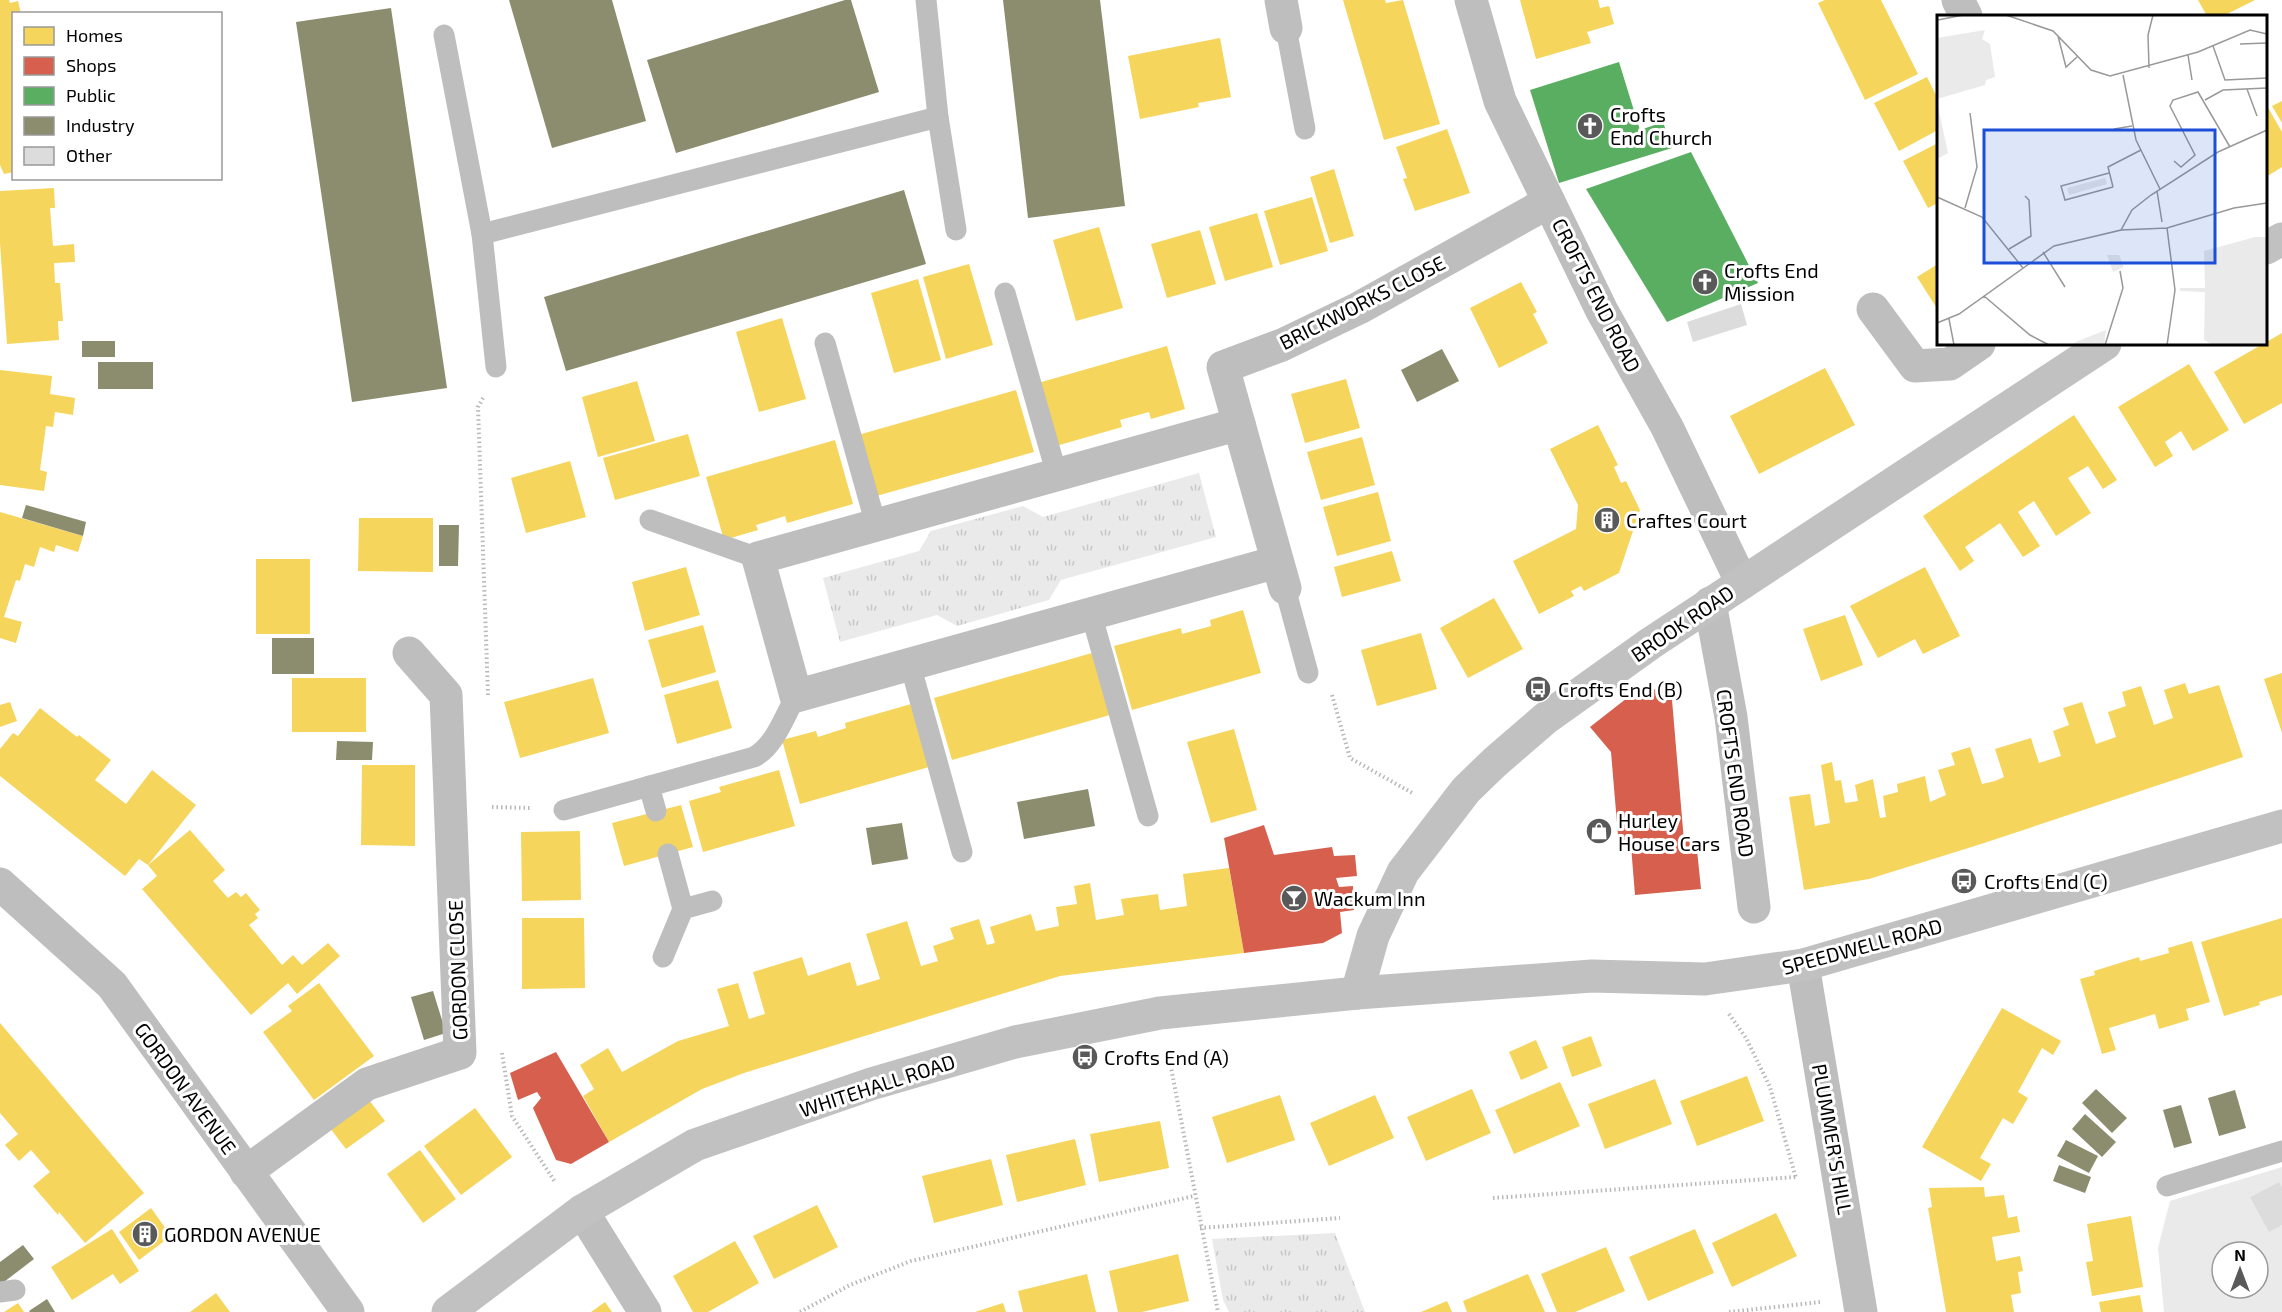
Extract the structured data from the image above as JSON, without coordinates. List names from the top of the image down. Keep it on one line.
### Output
{"streets":{"main road":["BROOK ROAD","SPEEDWELL ROAD","WHITEHALL ROAD"],"street":["CROFTS END ROAD","BRICKWORKS CLOSE","GORDON CLOSE","GORDON AVENUE","PLUMMER'S HILL"]},"crossings":[["CROFTS END ROAD","BRICKWORKS CLOSE"],["CROFTS END ROAD","BROOK ROAD"],["BROOK ROAD","SPEEDWELL ROAD"],["BROOK ROAD","WHITEHALL ROAD"],["SPEEDWELL ROAD","WHITEHALL ROAD"],["SPEEDWELL ROAD","PLUMMER'S HILL"],["GORDON CLOSE","GORDON AVENUE"]],"places":{"church":["Crofts End Church","Crofts End Mission"],"building":["Craftes Court","GORDON AVENUE"],"bus stop":["Crofts End (B)","Crofts End (C)","Crofts End (A)"],"shop":["Hurley House Cars"],"bar":["Wackum Inn"]},"legend":["Homes","Shops","Public","Industry","Other"],"north":"top"}
